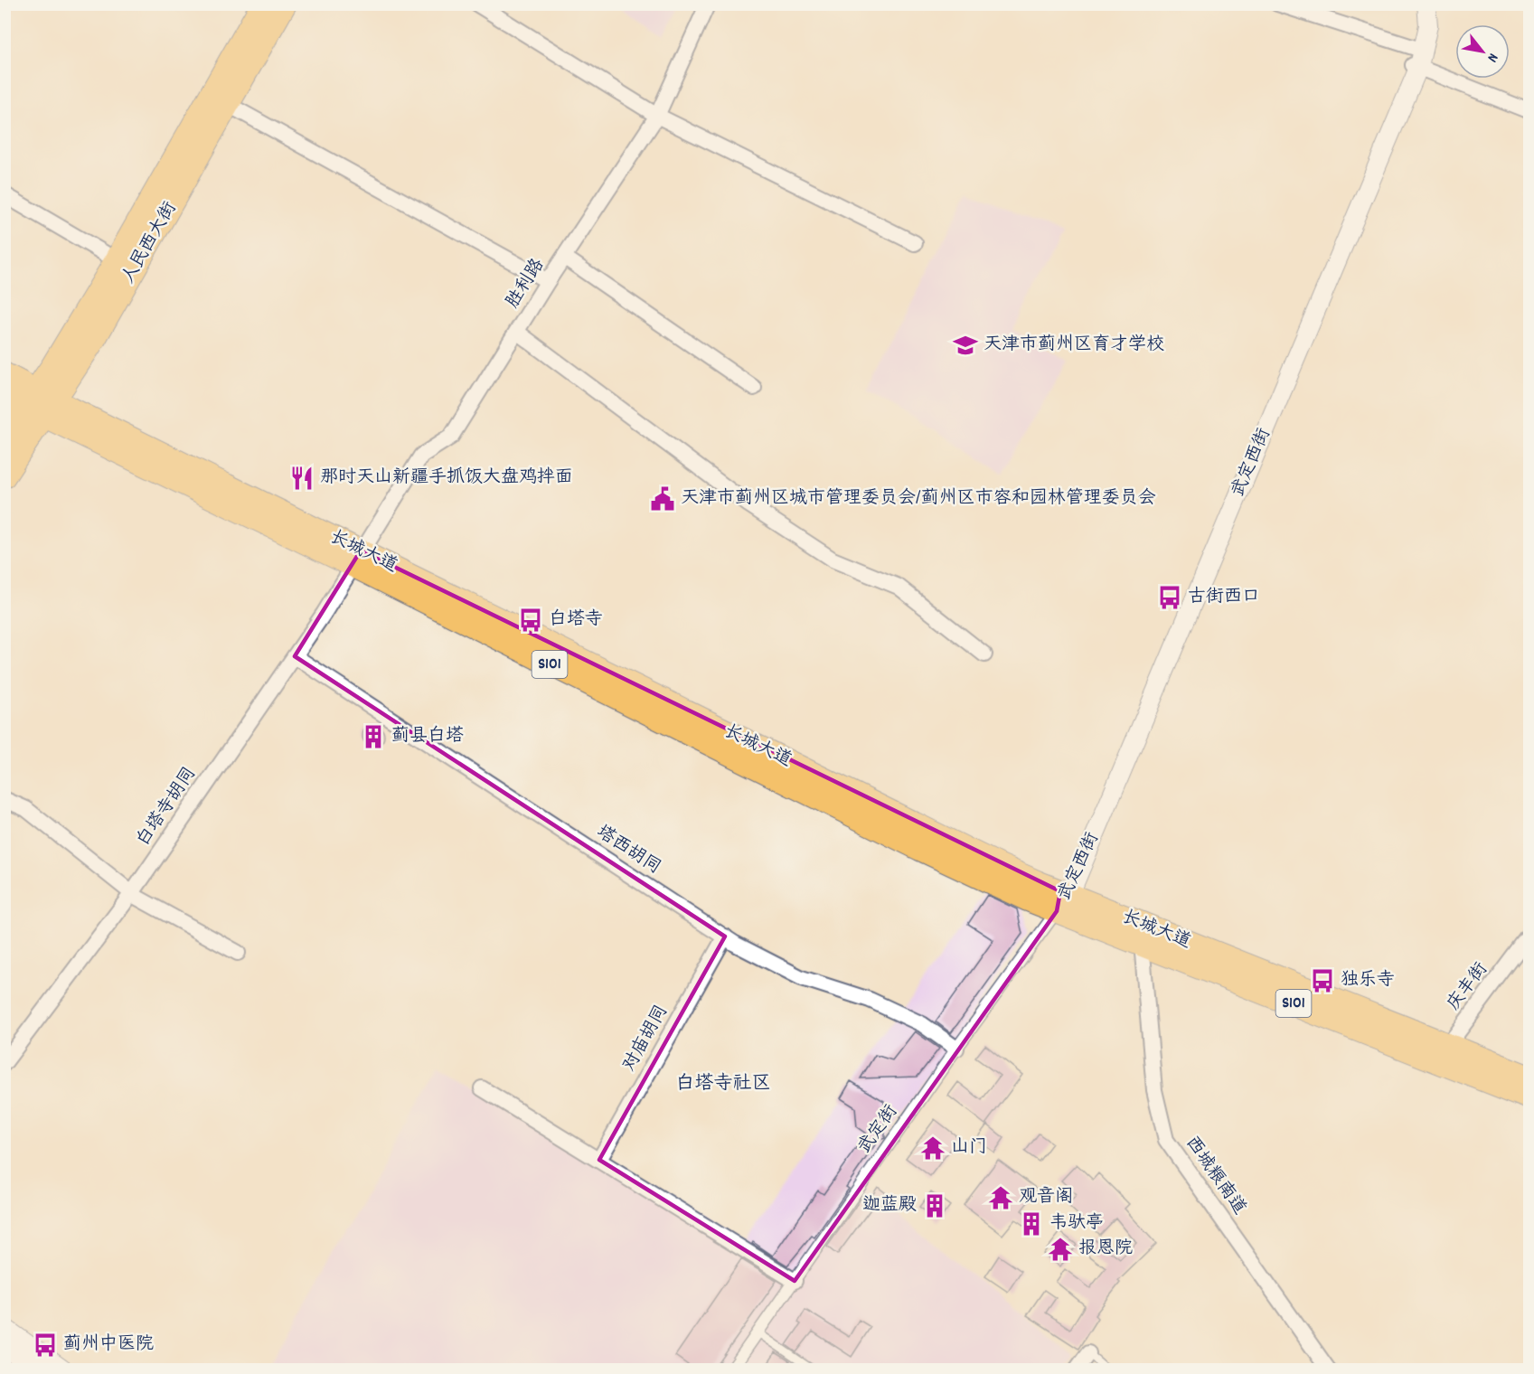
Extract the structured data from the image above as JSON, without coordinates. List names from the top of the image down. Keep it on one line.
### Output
{"streets":{"main road":["人民西大街","长城大道","S101"],"street":["胜利路","武定西街","白塔寺胡同","塔西胡同","庆丰街","对庙胡同","武定街","西城粮南道"]},"crossings":[["人民西大街","长城大道"],["胜利路","长城大道"],["胜利路","白塔寺胡同"],["武定西街","长城大道"],["武定西街","武定街"],["长城大道","白塔寺胡同"],["长城大道","庆丰街"],["长城大道","武定街"],["长城大道","西城粮南道"],["白塔寺胡同","塔西胡同"],["塔西胡同","对庙胡同"],["塔西胡同","武定街"]],"districts":["白塔寺社区"],"places":{"school or university":["天津市蓟州区育才学校"],"restaurant":["那时天山新疆手抓饭大盘鸡拌面"],"public building":["天津市蓟州区城市管理委员会/蓟州区市容和园林管理委员会"],"bus stop":["古街西口","白塔寺","独乐寺","蓟州中医院"],"building":["蓟县白塔","迦蓝殿","韦驮亭"],"temple":["山门","观音阁","报恩院"]},"north":"bottom right"}
